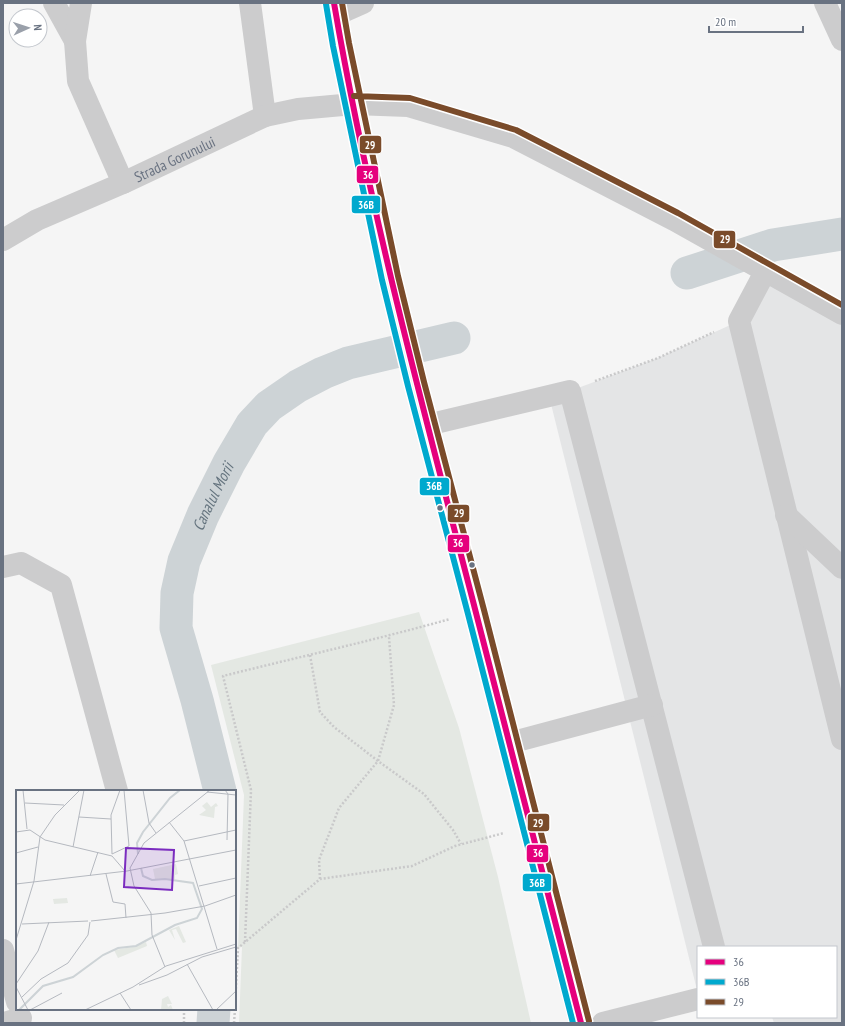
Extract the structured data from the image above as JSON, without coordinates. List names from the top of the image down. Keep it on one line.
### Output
{"streets":{"street":["Strada Gorunului"]},"water":["Canalul Morii"],"lines":["transit line 36","transit line 29","transit line 36B"],"legend":["36","36B","29"],"scale_bar":"20 m","north":"right"}
